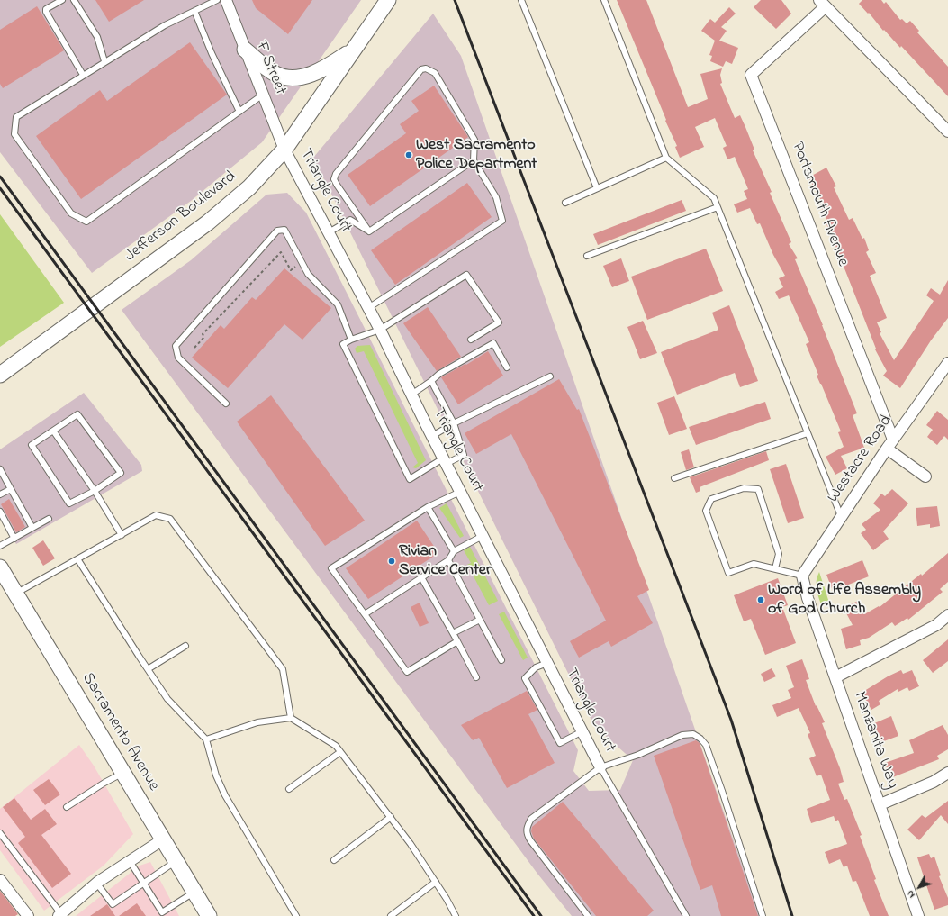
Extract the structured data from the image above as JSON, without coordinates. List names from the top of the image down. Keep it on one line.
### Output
{"streets":{"main road":["Jefferson Boulevard","Sacramento Avenue"],"street":["F Street","Triangle Court","Portsmouth Avenue","Westacre Road","Manzanita Way"]},"crossings":[["F Street","Triangle Court"],["F Street","Jefferson Boulevard"],["Triangle Court","Jefferson Boulevard"],["Portsmouth Avenue","Westacre Road"],["Westacre Road","Manzanita Way"]],"places":["West Sacramento Police Department","Rivian Service Center","Word of Life Assembly of God Church"],"north":"bottom left"}
